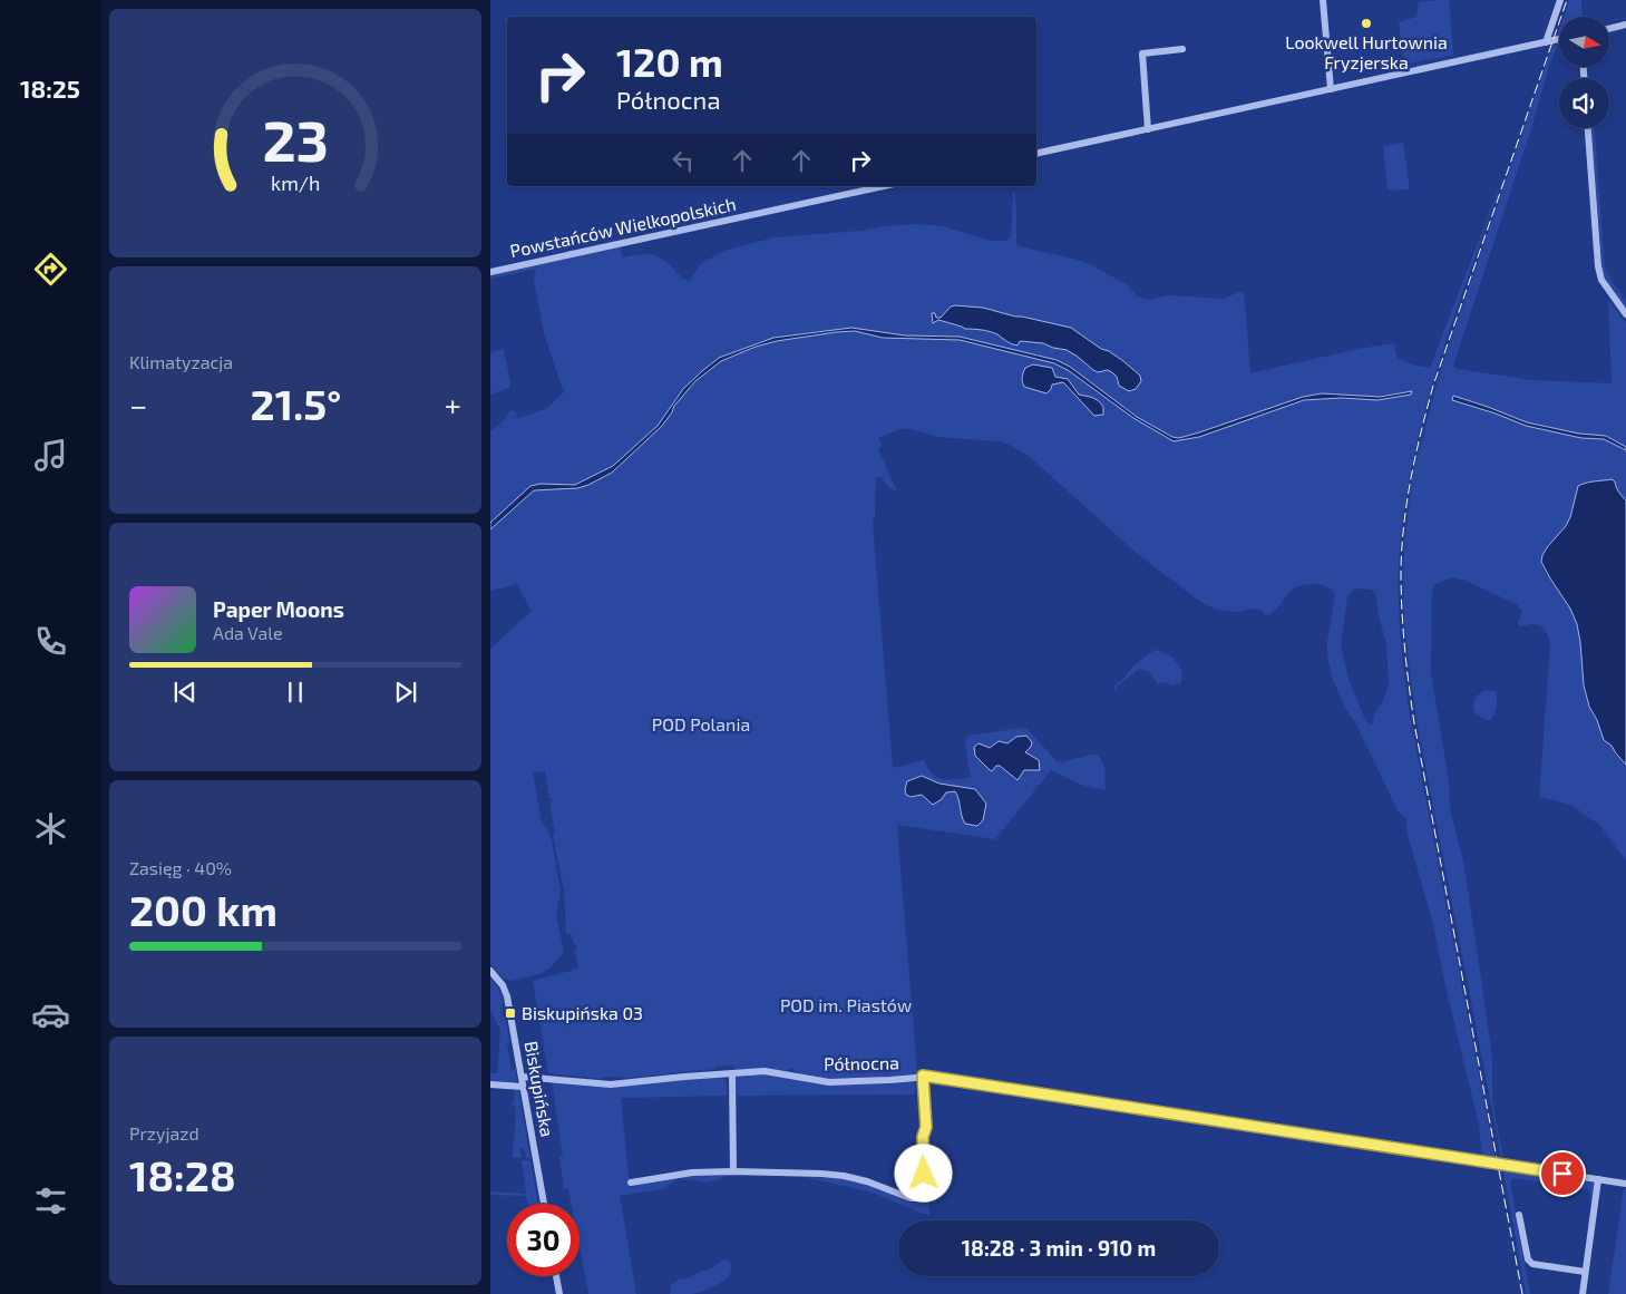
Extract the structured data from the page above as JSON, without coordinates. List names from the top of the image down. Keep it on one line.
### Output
{"streets":{"street":["Powstańców Wielkopolskich","Północna","Biskupińska"]},"crossings":[["Północna","Biskupińska"]],"parks":["POD Polania","POD im. Piastów"],"places":{"other":["Lookwell Hurtownia Fryzjerska"],"transit":["Biskupińska 03"]},"north":"right","page":{"tabs":"18:25","turn":["120 m","Północna"],"tile":["Klimatyzacja",["Zasięg · 40%","200 km"],["Przyjazd","18:28"]],"heat":["−","21.5°","+"],"song":["Paper Moons","Ada Vale"],"limit":"30","trip":"18:28 · 3 min · 910 m","gauge":["23","km/h"]}}
